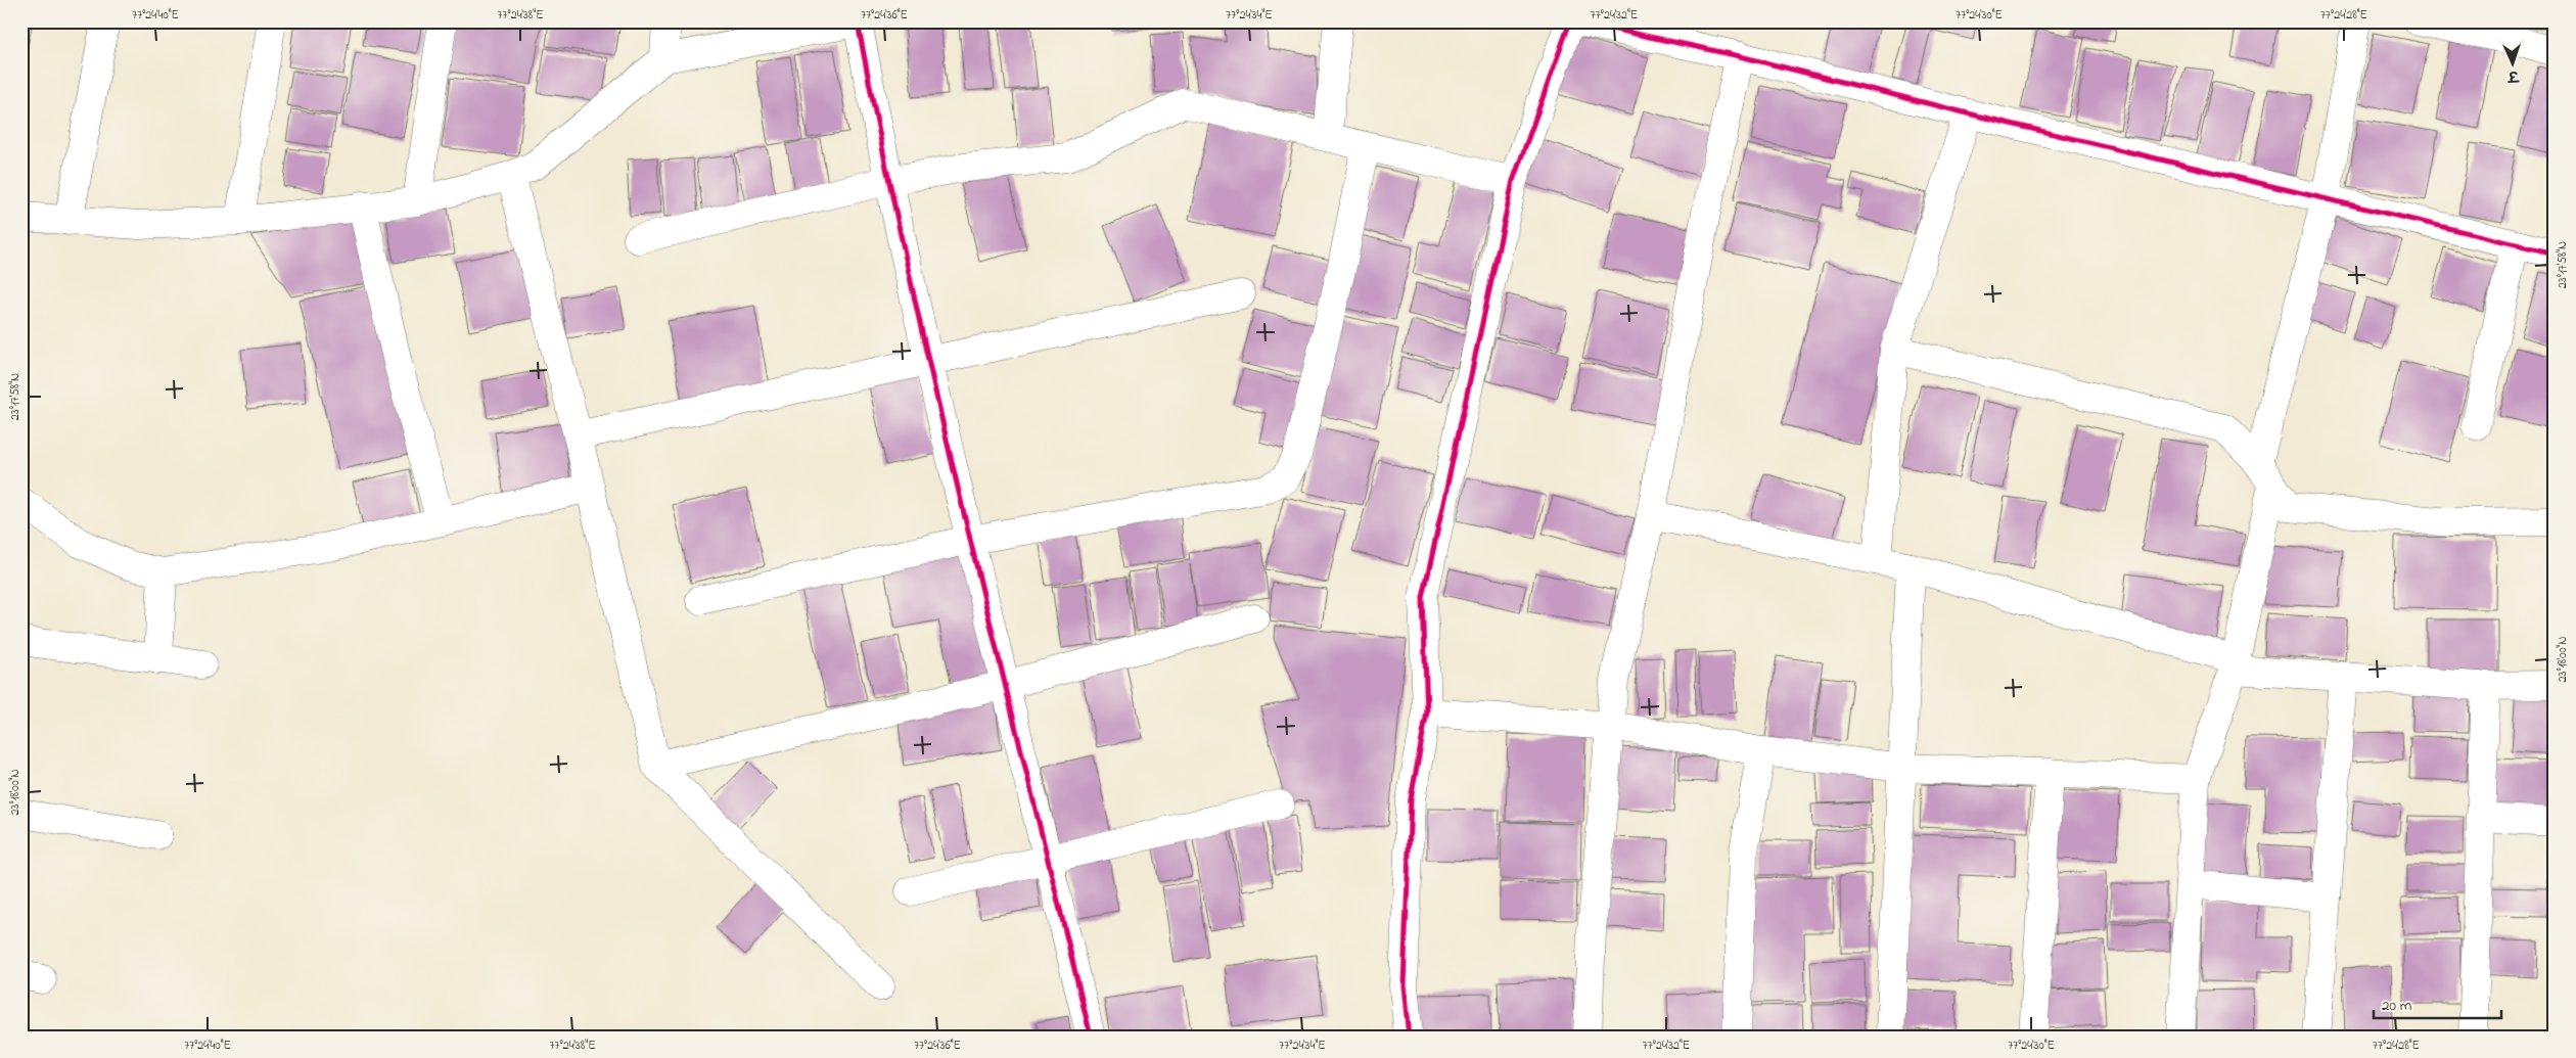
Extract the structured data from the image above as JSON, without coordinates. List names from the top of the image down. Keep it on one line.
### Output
{"scale_bar":"20 m","north":"bottom","coordinates":["77°24'40\"E","77°24'38\"E","77°24'36\"E","77°24'34\"E","77°24'32\"E","77°24'30\"E","77°24'28\"E","23°17'58\"N","23°18'00\"N"]}
